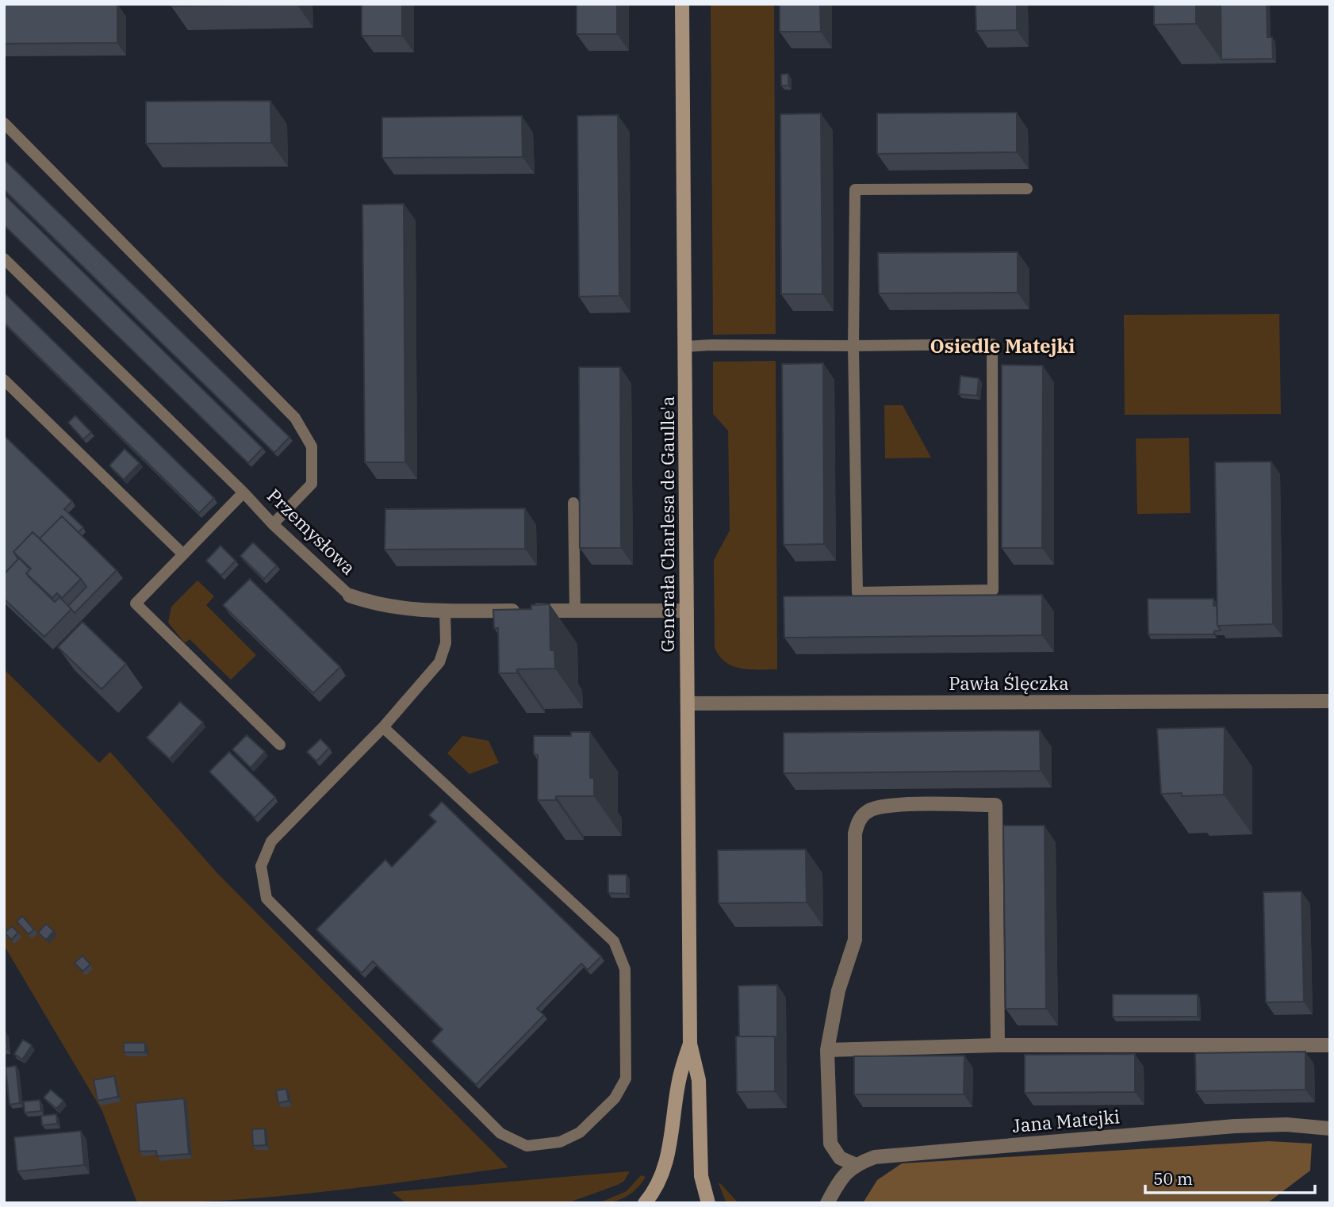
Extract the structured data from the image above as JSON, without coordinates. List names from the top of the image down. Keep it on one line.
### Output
{"streets":{"main road":["Generała Charlesa de Gaulle'a"],"street":["Przemysłowa","Pawła Ślęczka","Jana Matejki"]},"crossings":[["Generała Charlesa de Gaulle'a","Przemysłowa"],["Generała Charlesa de Gaulle'a","Pawła Ślęczka"]],"districts":["Osiedle Matejki"],"scale_bar":"50 m"}
